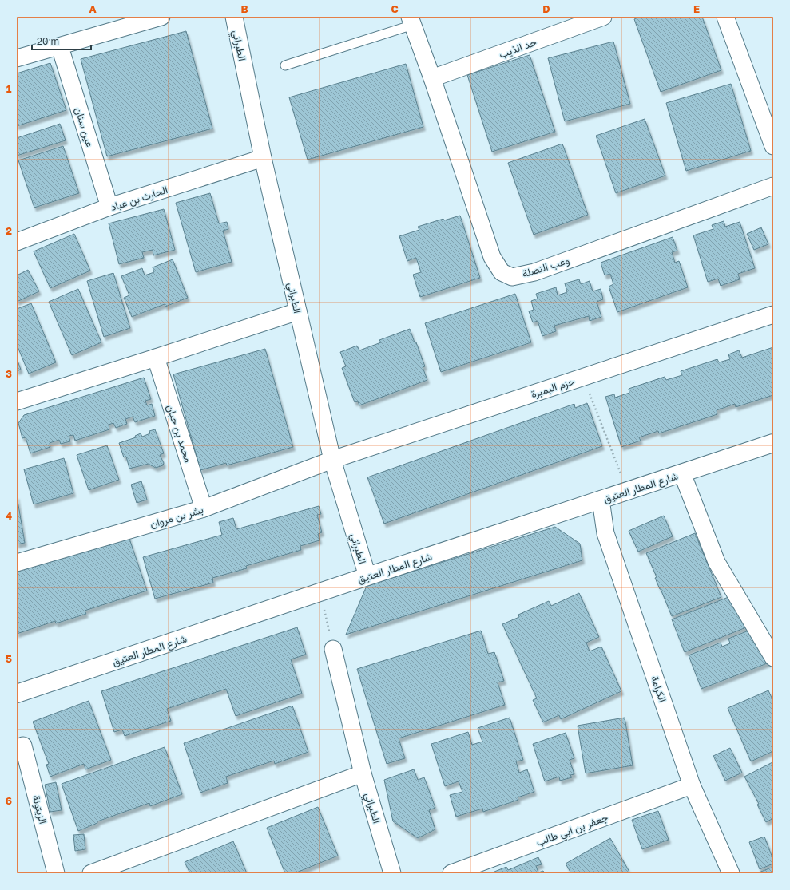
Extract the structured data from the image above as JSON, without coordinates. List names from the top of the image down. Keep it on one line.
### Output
{"streets":{"street":["الطبراني","حد الذيب","عين سنان","الحارث بن عباد","وعب النصلة","حزم البمبرة","محمد بن حبان","شارع المطار العتيق","بشر بن مروان","الكرامة","الزيتونة","جعفر بن ابي طالب"]},"crossings":[["الطبراني","الحارث بن عباد"],["الطبراني","حزم البمبرة"],["الطبراني","شارع المطار العتيق"],["الطبراني","بشر بن مروان"],["حد الذيب","وعب النصلة"],["عين سنان","الحارث بن عباد"],["حزم البمبرة","بشر بن مروان"],["محمد بن حبان","بشر بن مروان"],["شارع المطار العتيق","الكرامة"],["الكرامة","جعفر بن ابي طالب"]],"scale_bar":"20 m","grid":{"columns":["A","B","C","D","E"],"rows":["1","2","3","4","5","6"]}}
